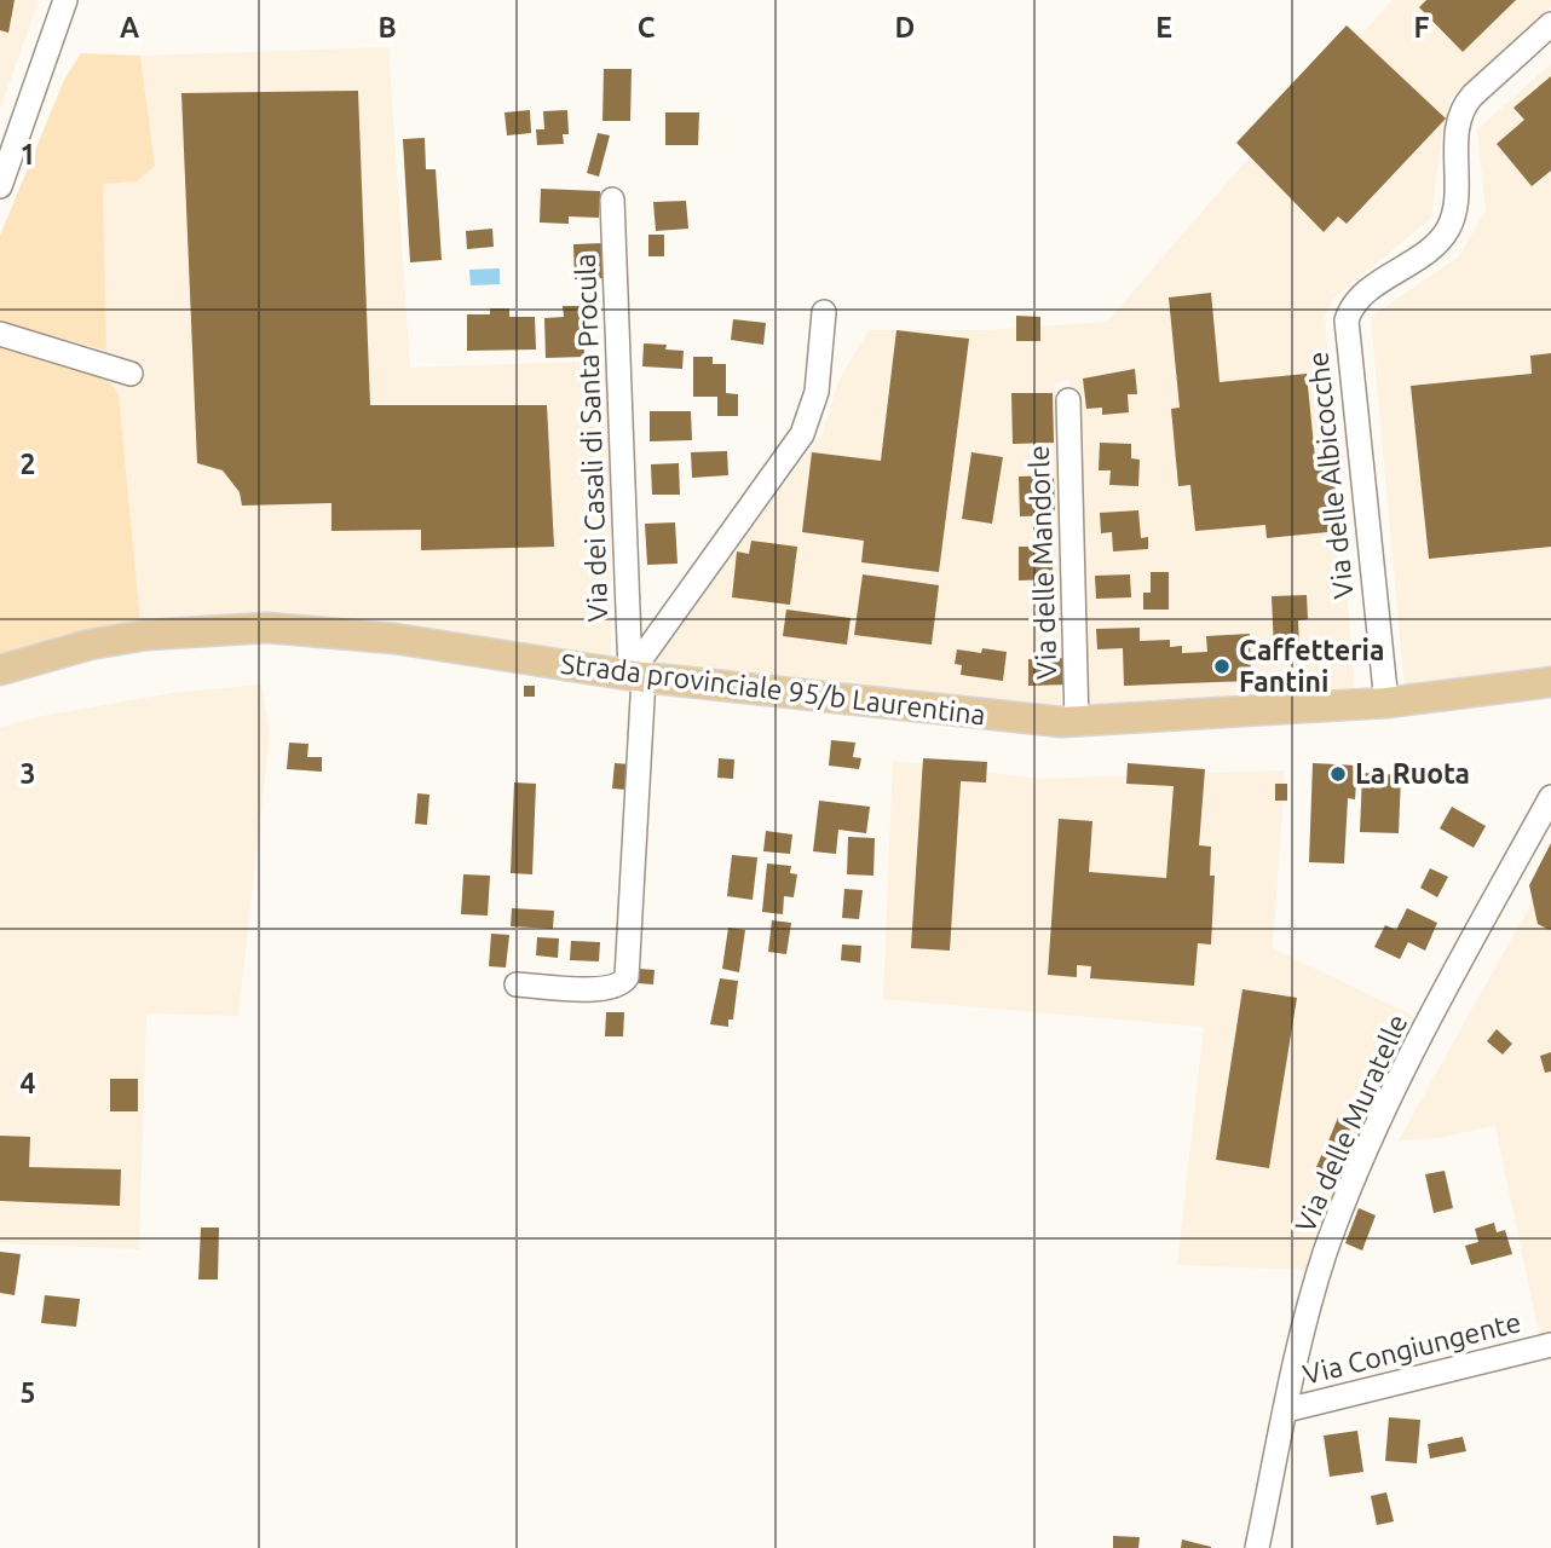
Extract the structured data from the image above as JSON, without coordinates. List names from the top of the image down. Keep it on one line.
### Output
{"streets":{"main road":["Strada provinciale 95/b Laurentina"],"street":["Via dei Casali di Santa Procula","Via delle Albicocche","Via delle Mandorle","Via delle Muratelle","Via Congiungente"]},"crossings":[["Via dei Casali di Santa Procula","Strada provinciale 95/b Laurentina"],["Via delle Albicocche","Strada provinciale 95/b Laurentina"],["Via delle Mandorle","Strada provinciale 95/b Laurentina"],["Via delle Muratelle","Via Congiungente"]],"places":["Caffetteria Fantini","La Ruota"],"grid":{"columns":["A","B","C","D","E","F"],"rows":["1","2","3","4","5"]}}
